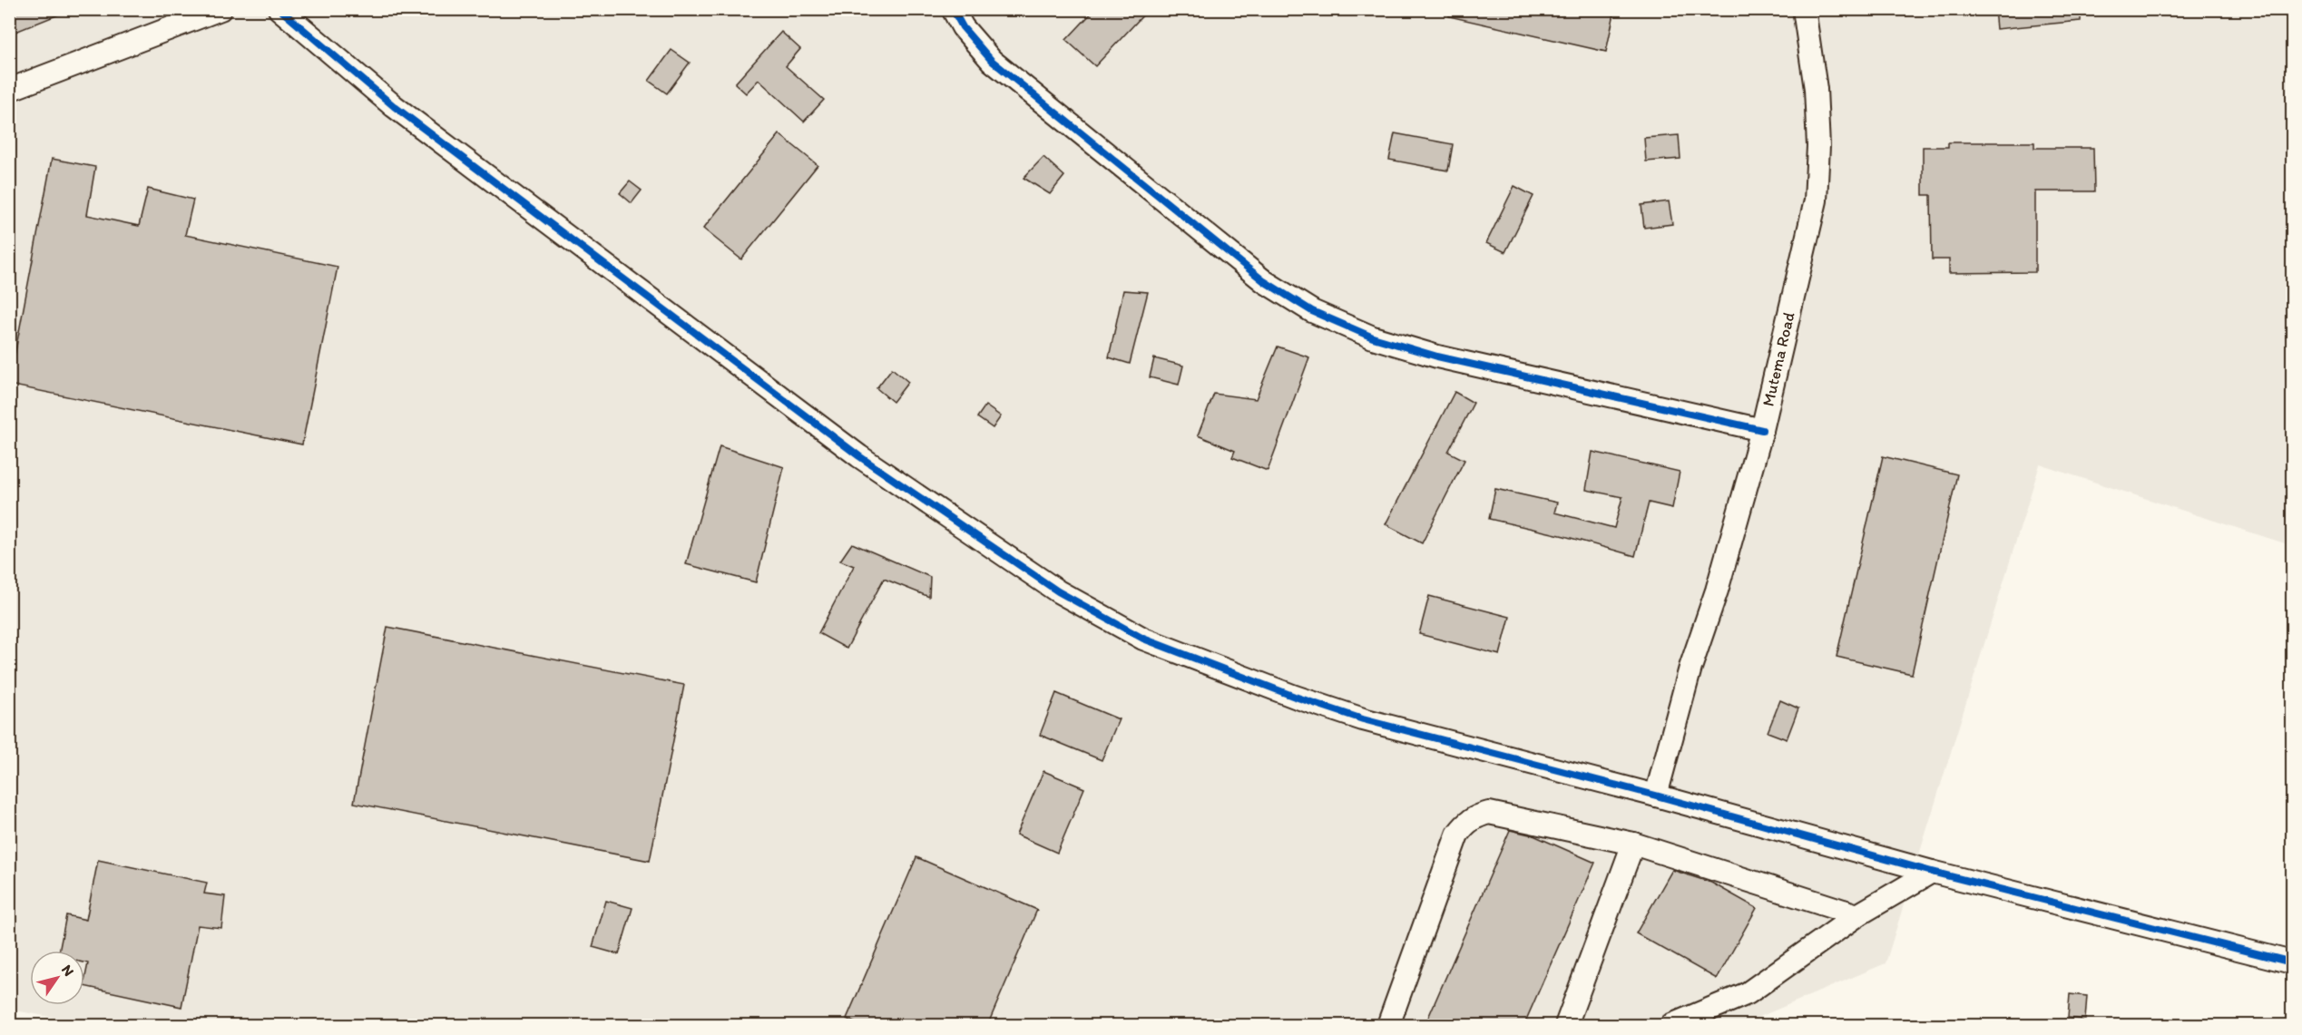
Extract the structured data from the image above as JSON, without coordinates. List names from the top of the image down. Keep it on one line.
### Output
{"streets":{"street":["Mutema Road"]},"north":"top right"}
